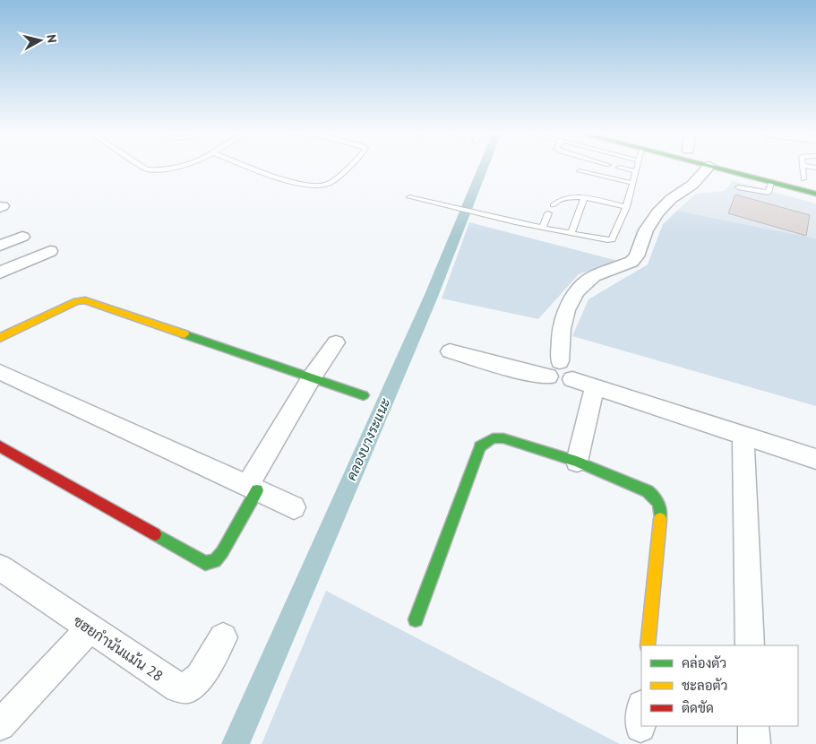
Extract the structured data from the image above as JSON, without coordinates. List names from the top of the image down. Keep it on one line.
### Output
{"streets":{"street":["ซฮยกำนันแม้น 28"]},"water":["คลองบางระแนะ"],"legend":["คล่องตัว","ชะลอตัว","ติดขัด"],"north":"right"}
